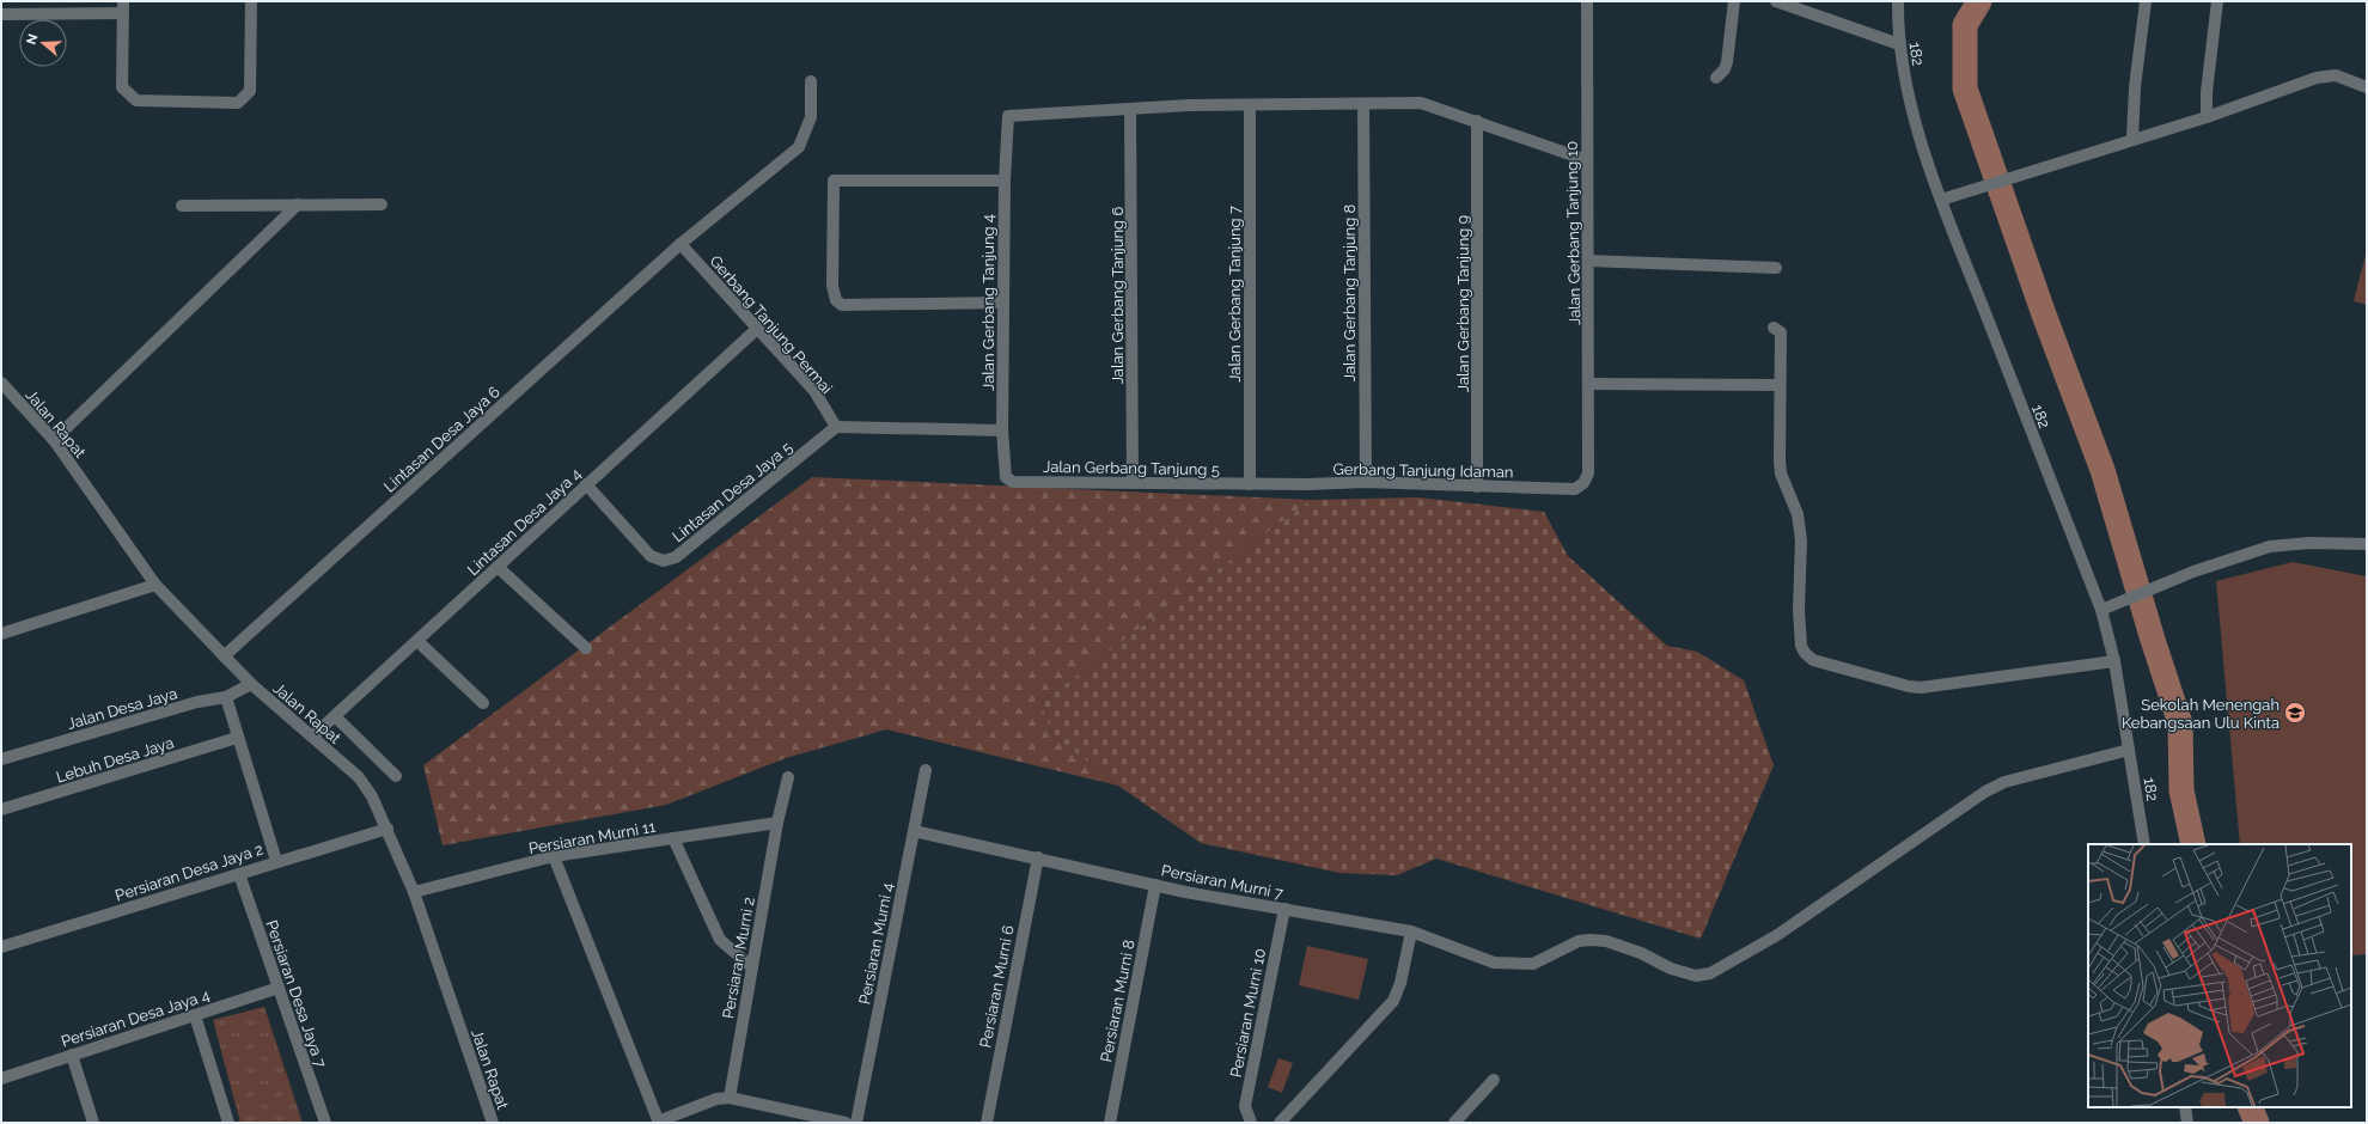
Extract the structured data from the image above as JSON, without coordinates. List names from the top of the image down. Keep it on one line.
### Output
{"streets":{"street":["182","Jalan Gerbang Tanjung 10","Jalan Gerbang Tanjung 8","Jalan Gerbang Tanjung 7","Jalan Gerbang Tanjung 6","Jalan Gerbang Tanjung 4","Jalan Gerbang Tanjung 9","Gerbang Tanjung Permai","Jalan Rapat","Lintasan Desa Jaya 6","Jalan Gerbang Tanjung 5","Gerbang Tanjung Idaman","Lintasan Desa Jaya 5","Lintasan Desa Jaya 4","Jalan Desa Jaya","Lebuh Desa Jaya","Persiaran Murni 11","Persiaran Desa Jaya 2","Persiaran Murni 7","Persiaran Murni 4","Persiaran Murni 2","Persiaran Murni 6","Persiaran Desa Jaya 7","Persiaran Murni 8","Persiaran Murni 10","Persiaran Desa Jaya 4"]},"crossings":[["182","Persiaran Murni 7"],["Jalan Gerbang Tanjung 10","Gerbang Tanjung Idaman"],["Jalan Gerbang Tanjung 8","Gerbang Tanjung Idaman"],["Jalan Gerbang Tanjung 7","Jalan Gerbang Tanjung 5"],["Jalan Gerbang Tanjung 7","Gerbang Tanjung Idaman"],["Jalan Gerbang Tanjung 6","Jalan Gerbang Tanjung 4"],["Jalan Gerbang Tanjung 6","Jalan Gerbang Tanjung 5"],["Jalan Gerbang Tanjung 4","Jalan Gerbang Tanjung 5"],["Jalan Gerbang Tanjung 9","Gerbang Tanjung Idaman"],["Gerbang Tanjung Permai","Lintasan Desa Jaya 6"],["Gerbang Tanjung Permai","Lintasan Desa Jaya 5"],["Gerbang Tanjung Permai","Lintasan Desa Jaya 4"],["Jalan Rapat","Lintasan Desa Jaya 6"],["Jalan Rapat","Lintasan Desa Jaya 4"],["Jalan Rapat","Jalan Desa Jaya"],["Jalan Rapat","Persiaran Murni 11"],["Jalan Rapat","Persiaran Desa Jaya 2"],["Jalan Gerbang Tanjung 5","Gerbang Tanjung Idaman"],["Lintasan Desa Jaya 5","Lintasan Desa Jaya 4"],["Persiaran Murni 11","Persiaran Murni 2"],["Persiaran Desa Jaya 2","Persiaran Desa Jaya 7"],["Persiaran Murni 7","Persiaran Murni 4"],["Persiaran Murni 7","Persiaran Murni 6"],["Persiaran Murni 7","Persiaran Murni 8"],["Persiaran Murni 7","Persiaran Murni 10"],["Persiaran Desa Jaya 7","Persiaran Desa Jaya 4"]],"places":{"school or university":["Sekolah Menengah Kebangsaan Ulu Kinta"]},"north":"left"}
